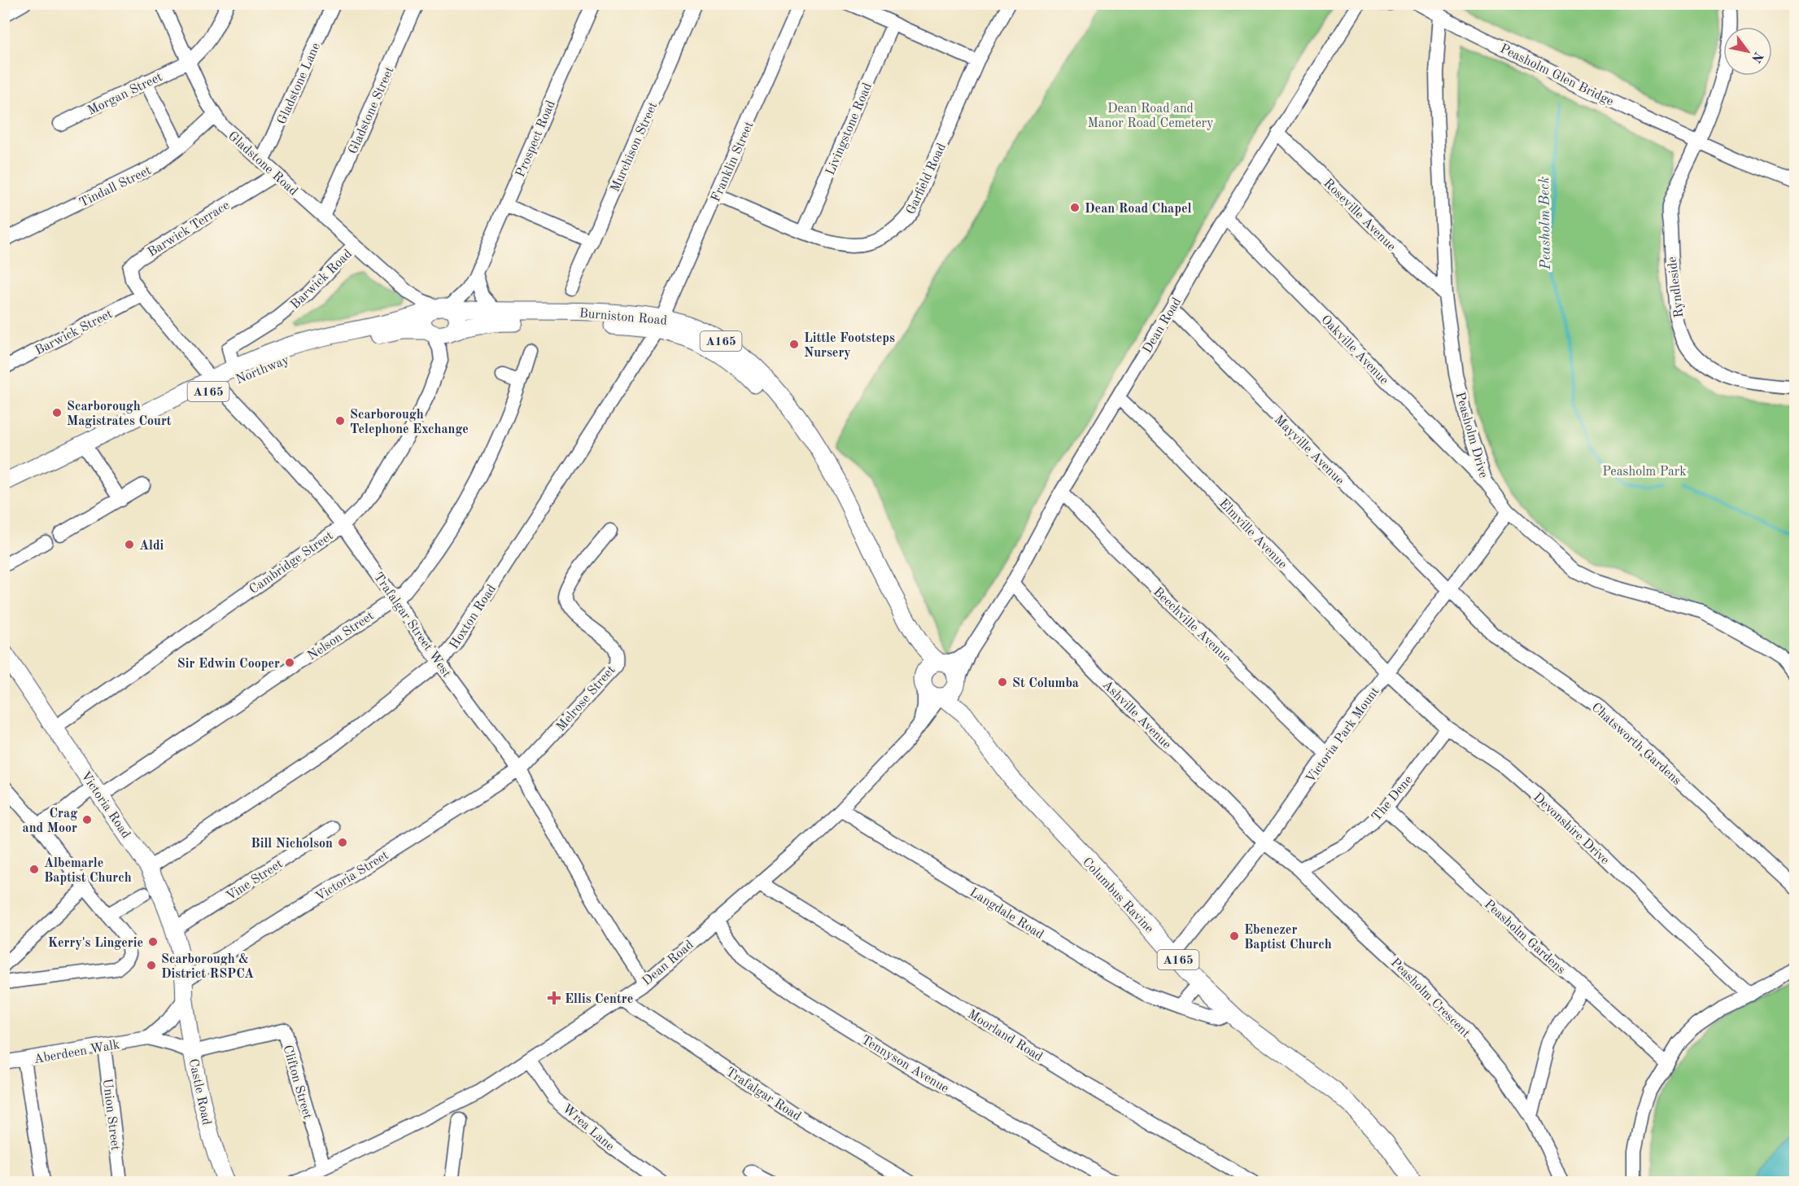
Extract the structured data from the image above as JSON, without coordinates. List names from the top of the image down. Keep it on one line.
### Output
{"streets":{"main road":["Burniston Road","A165","Northway","Victoria Road","Columbus Ravine","Castle Road"],"street":["Peasholm Glen Bridge","Gladstone Lane","Morgan Street","Gladstone Street","Livingstone Road","Prospect Road","Murchison Street","Franklin Street","Gladstone Road","Garfield Road","Tindall Street","Roseville Avenue","Barwick Terrace","Barwick Road","Ryndleside","Dean Road","Barwick Street","Oakville Avenue","Peasholm Drive","Mayville Avenue","Elmville Avenue","Cambridge Street","Hoxton Road","Trafalgar Street West","Beechville Avenue","Nelson Street","Melrose Street","Ashville Avenue","Victoria Park Mount","Chatsworth Gardens","The Dene","Devonshire Drive","Victoria Street","Vine Street","Langdale Road","Peasholm Gardens","Peasholm Crescent","Moorland Road","Aberdeen Walk","Tennyson Avenue","Clifton Street","Trafalgar Road","Union Street","Wrea Lane"]},"crossings":[["Peasholm Glen Bridge","Ryndleside"],["Peasholm Glen Bridge","Peasholm Drive"],["Gladstone Lane","Gladstone Road"],["Morgan Street","Gladstone Road"],["Gladstone Street","Gladstone Road"],["Livingstone Road","Garfield Road"],["Prospect Road","Gladstone Road"],["Prospect Road","Burniston Road"],["Prospect Road","Northway"],["Prospect Road","Cambridge Street"],["Franklin Street","Garfield Road"],["Franklin Street","Burniston Road"],["Franklin Street","Hoxton Road"],["Gladstone Road","Tindall Street"],["Gladstone Road","Barwick Terrace"],["Gladstone Road","Barwick Road"],["Gladstone Road","Burniston Road"],["Gladstone Road","Northway"],["Gladstone Road","Cambridge Street"],["Roseville Avenue","Dean Road"],["Roseville Avenue","Peasholm Drive"],["Barwick Terrace","Barwick Street"],["Barwick Terrace","Trafalgar Street West"],["Barwick Road","Northway"],["Burniston Road","Dean Road"],["Burniston Road","Northway"],["Burniston Road","Cambridge Street"],["Burniston Road","Hoxton Road"],["Burniston Road","Columbus Ravine"],["Dean Road","Oakville Avenue"],["Dean Road","Mayville Avenue"],["Dean Road","Elmville Avenue"],["Dean Road","Trafalgar Street West"],["Dean Road","Beechville Avenue"],["Dean Road","Ashville Avenue"],["Dean Road","Columbus Ravine"],["Dean Road","Langdale Road"],["Dean Road","Moorland Road"],["Dean Road","Tennyson Avenue"],["Dean Road","Clifton Street"],["Dean Road","Trafalgar Road"],["Dean Road","Wrea Lane"],["Barwick Street","Trafalgar Street West"],["Oakville Avenue","Peasholm Drive"],["Northway","Cambridge Street"],["Northway","Trafalgar Street West"],["Peasholm Drive","Victoria Park Mount"],["Mayville Avenue","Victoria Park Mount"],["Mayville Avenue","Chatsworth Gardens"],["Elmville Avenue","Victoria Park Mount"],["Elmville Avenue","Devonshire Drive"],["Cambridge Street","Trafalgar Street West"],["Cambridge Street","Victoria Road"],["Hoxton Road","Trafalgar Street West"],["Hoxton Road","Victoria Road"],["Trafalgar Street West","Nelson Street"],["Trafalgar Street West","Melrose Street"],["Trafalgar Street West","Victoria Street"],["Beechville Avenue","Victoria Park Mount"],["Nelson Street","Victoria Road"],["Melrose Street","Victoria Street"],["Ashville Avenue","Victoria Park Mount"],["Ashville Avenue","Peasholm Crescent"],["Victoria Park Mount","Chatsworth Gardens"],["Victoria Park Mount","Devonshire Drive"],["Victoria Park Mount","Columbus Ravine"],["Victoria Park Mount","Peasholm Crescent"],["The Dene","Devonshire Drive"],["The Dene","Peasholm Gardens"],["The Dene","Peasholm Crescent"],["Victoria Road","Victoria Street"],["Victoria Road","Vine Street"],["Victoria Road","Aberdeen Walk"],["Victoria Road","Castle Road"],["Columbus Ravine","Langdale Road"],["Aberdeen Walk","Clifton Street"],["Aberdeen Walk","Castle Road"],["Aberdeen Walk","Union Street"],["Clifton Street","Castle Road"]],"water":["Peasholm Beck"],"parks":["Dean Road and Manor Road Cemetery","Peasholm Park"],"places":{"other":["Dean Road Chapel","Little Footsteps Nursery","Scarborough Magistrates Court","Scarborough Telephone Exchange","Aldi","Sir Edwin Cooper","St Columba","Crag and Moor","Bill Nicholson","Albemarle Baptist Church","Ebenezer Baptist Church","Kerry's Lingerie","Scarborough & District RSPCA"],"health":["Ellis Centre"]},"north":"bottom right"}
